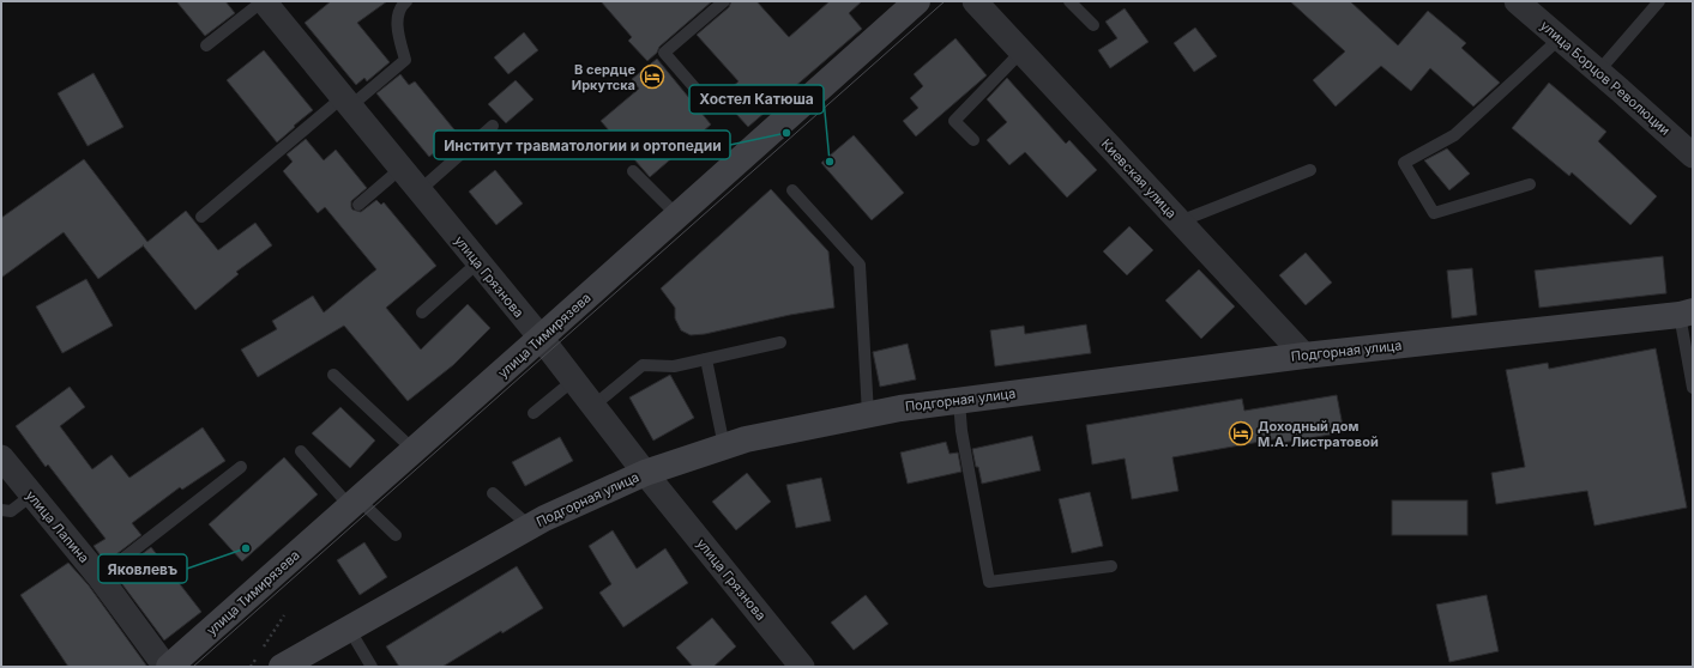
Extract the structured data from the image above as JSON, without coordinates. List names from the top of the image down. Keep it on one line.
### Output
{"streets":{"street":["улица Борцов Революции","Киевская улица","улица Грязнова","улица Тимирязева","Подгорная улица","улица Лапина"]},"crossings":[["Киевская улица","Подгорная улица"],["улица Грязнова","улица Тимирязева"],["улица Грязнова","Подгорная улица"],["улица Тимирязева","улица Лапина"]],"places":{"hotel":["В сердце Иркутска","Доходный дом М.А. Листратовой"],"other":["Институт травматологии и ортопедии","Хостел Катюша","Яковлевъ"]}}
